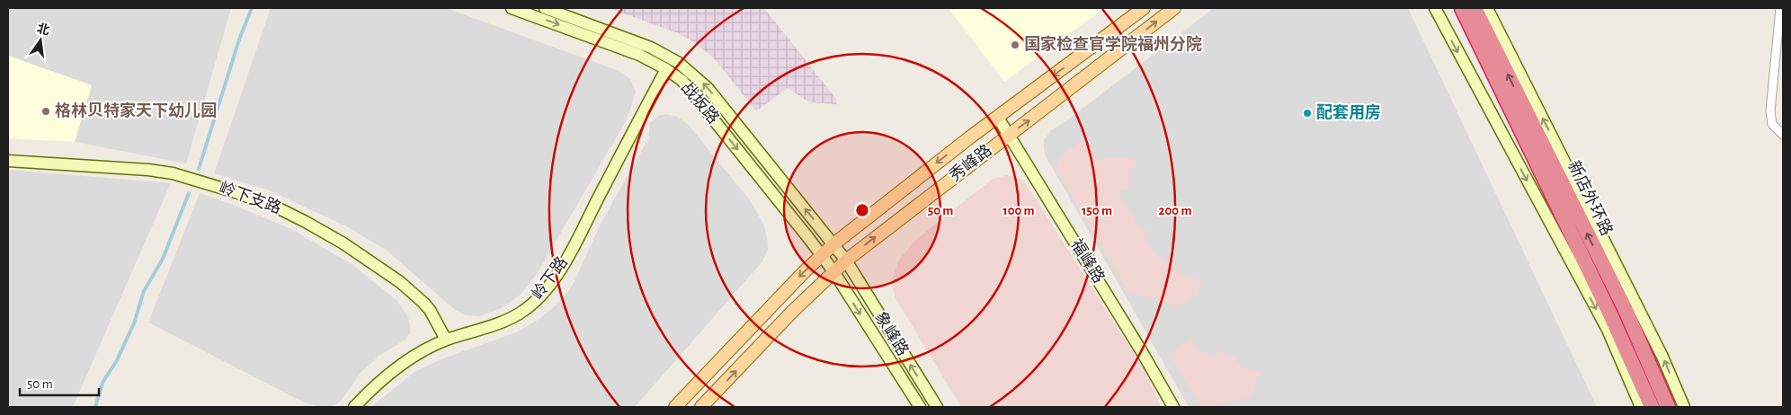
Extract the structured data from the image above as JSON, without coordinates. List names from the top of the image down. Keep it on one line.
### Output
{"streets":{"highway":["新店外环路"],"main road":["战坂路","秀峰路","岭下支路","福峰路","岭下路","象峰路"]},"crossings":[["战坂路","秀峰路"],["战坂路","岭下路"],["战坂路","象峰路"],["秀峰路","福峰路"],["秀峰路","象峰路"],["岭下支路","岭下路"]],"places":["国家检查官学院福州分院","格林贝特家天下幼儿园","配套用房"],"scale_bar":"50 m","north":"top","rings":["50 m","100 m","150 m","200 m"]}
